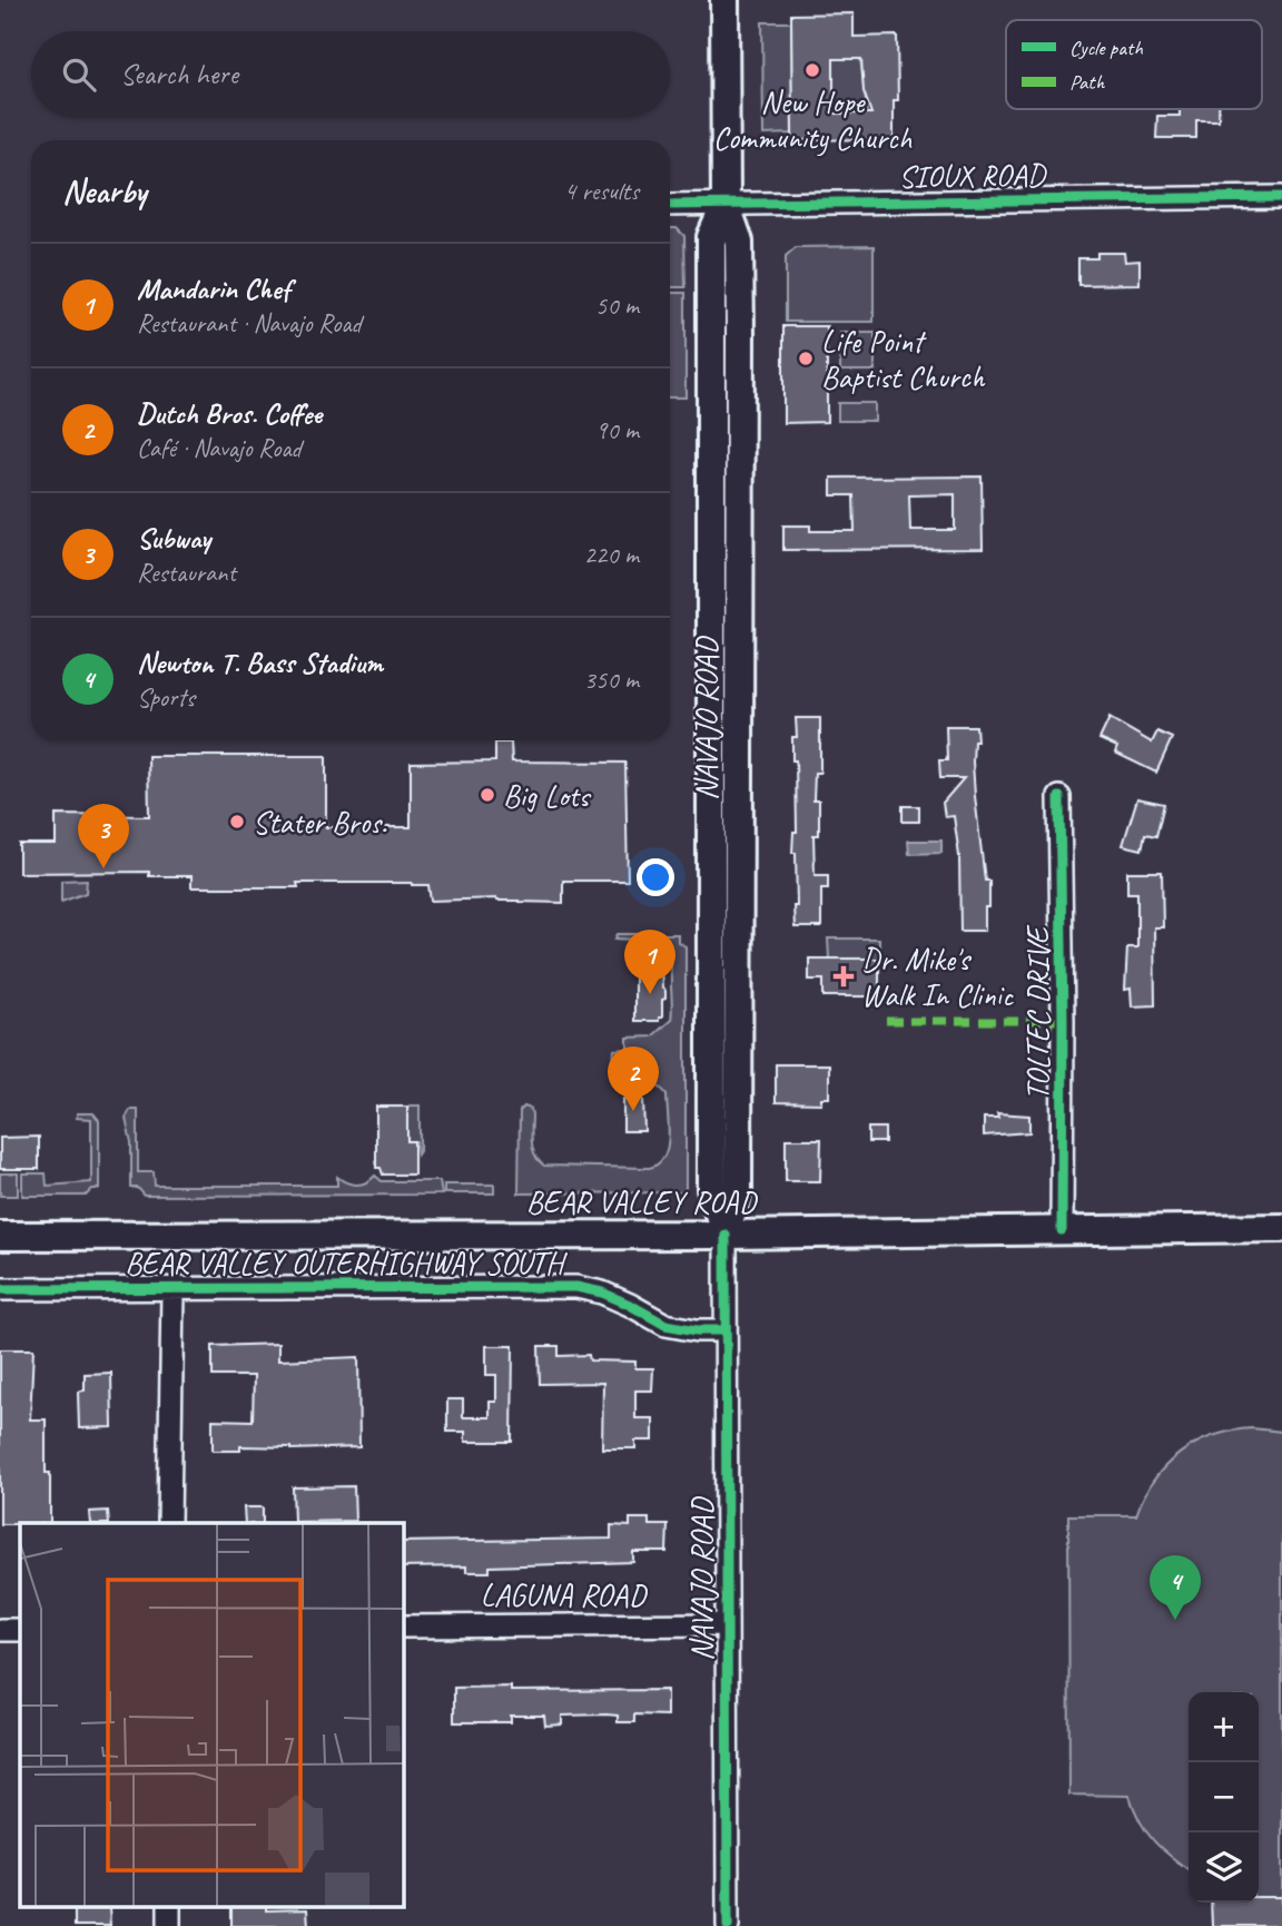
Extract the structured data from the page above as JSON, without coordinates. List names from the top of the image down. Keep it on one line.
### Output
{"streets":{"main road":["NAVAJO ROAD","BEAR VALLEY ROAD"],"street":["SIOUX ROAD","TOLTEC DRIVE","BEAR VALLEY OUTERHIGHWAY SOUTH","LAGUNA ROAD"]},"crossings":[["SIOUX ROAD","NAVAJO ROAD"],["NAVAJO ROAD","BEAR VALLEY ROAD"],["NAVAJO ROAD","BEAR VALLEY OUTERHIGHWAY SOUTH"],["NAVAJO ROAD","LAGUNA ROAD"],["TOLTEC DRIVE","BEAR VALLEY ROAD"]],"places":{"other":["New Hope Community Church","Life Point Baptist Church","Big Lots","Stater Bros."],"health":["Dr. Mike's Walk In Clinic"]},"legend":["Cycle path","Path"],"page":{"search":"Search here","heading":["Nearby","4 results"],"list":[{"mark":"1","name":"Mandarin Chef","note":"Restaurant · Navajo Road","value":"50 m"},{"mark":"2","name":"Dutch Bros. Coffee","note":"Café · Navajo Road","value":"90 m"},{"mark":"3","name":"Subway","note":"Restaurant","value":"220 m"},{"mark":"4","name":"Newton T. Bass Stadium","note":"Sports","value":"350 m"}],"pins":["3","1","2","4"],"map_buttons":["+","−"]}}
